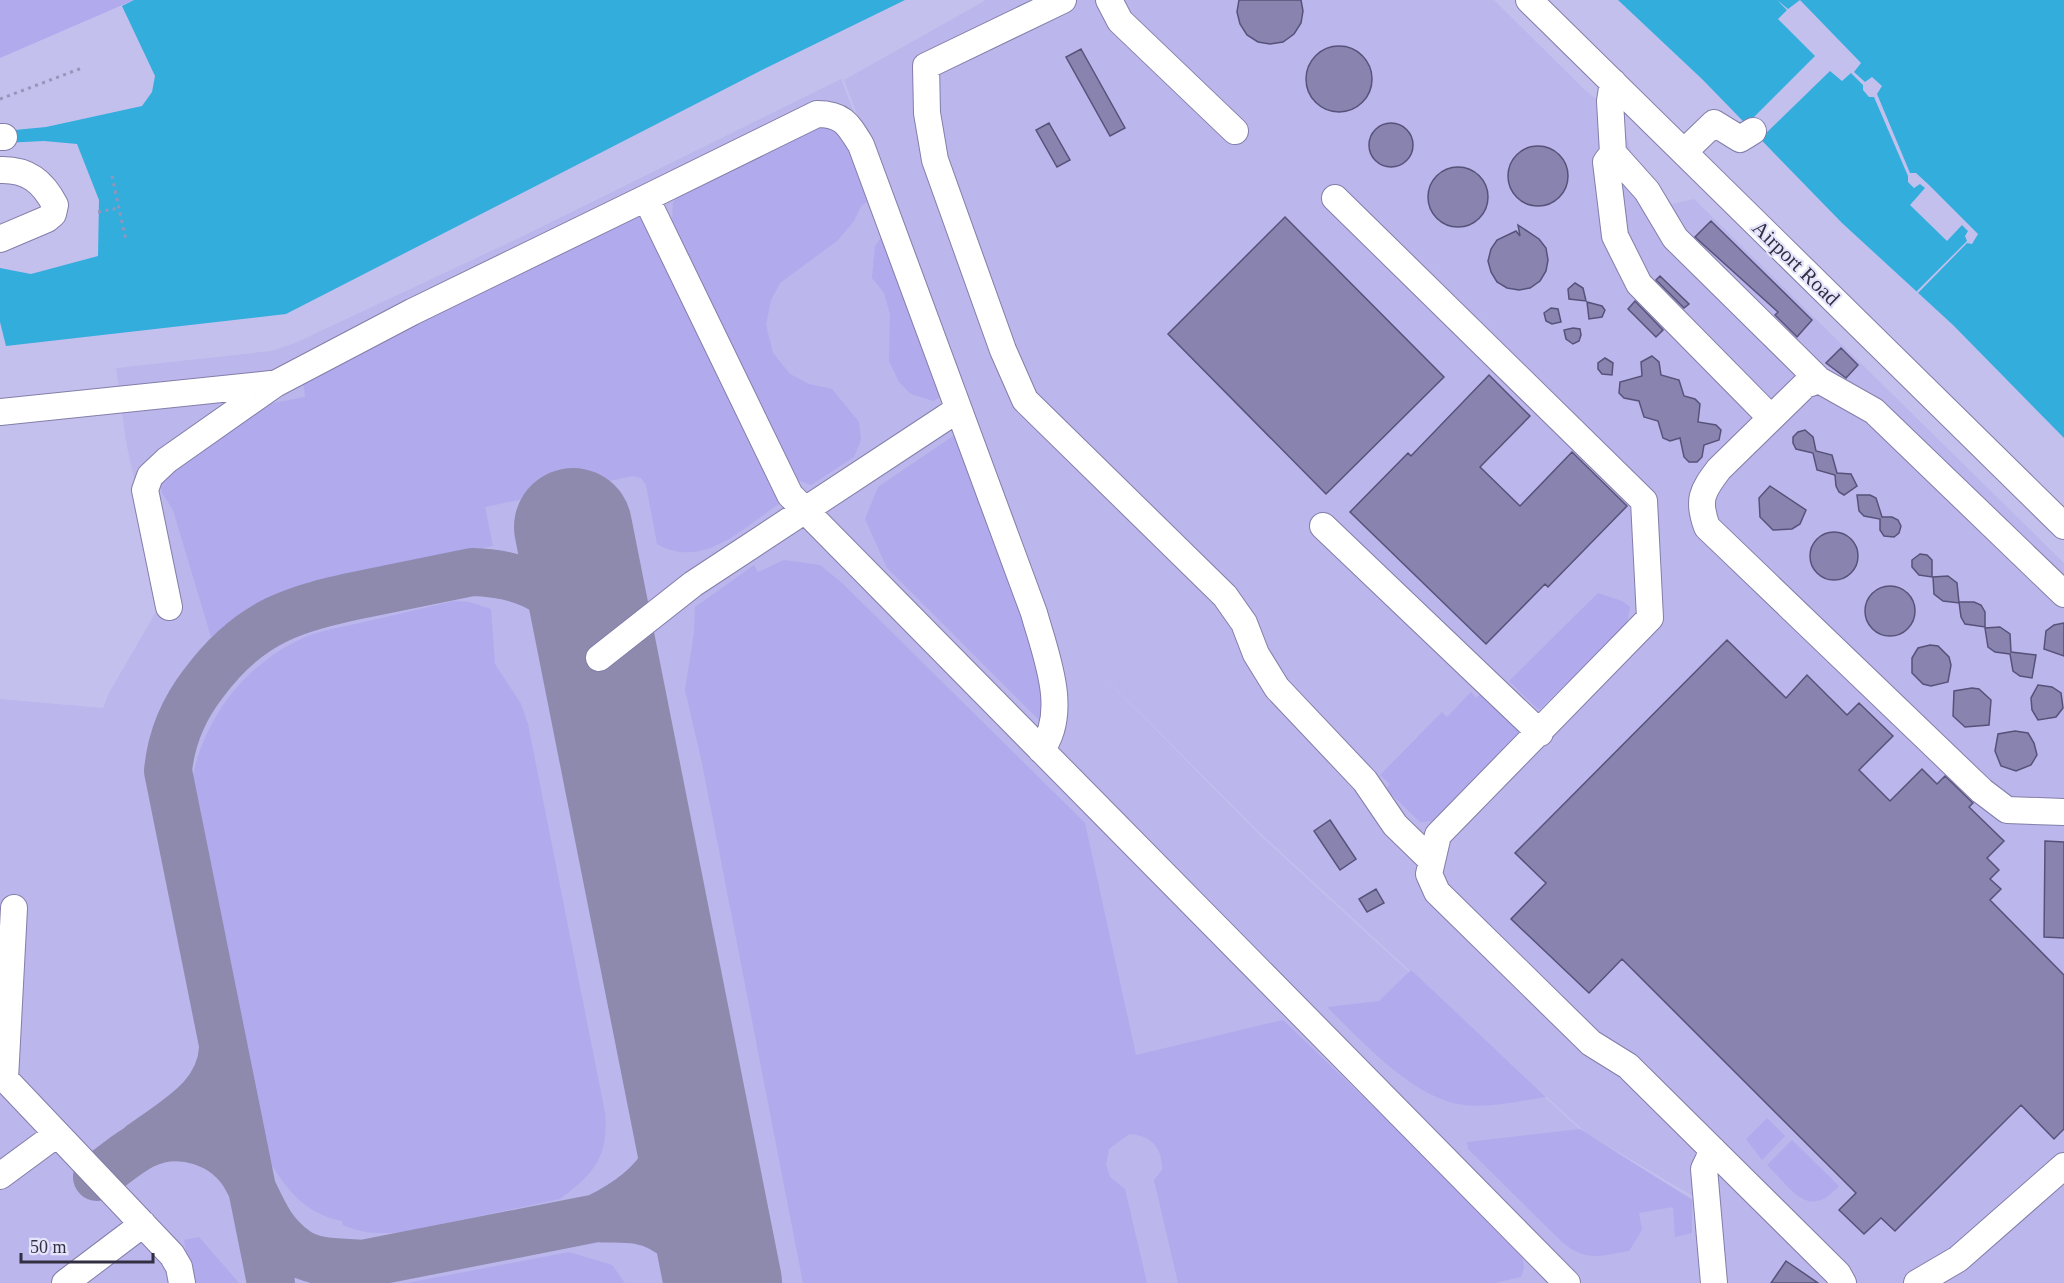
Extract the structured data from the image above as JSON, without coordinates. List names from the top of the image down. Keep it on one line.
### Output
{"streets":{"street":["Airport Road"]},"scale_bar":"50 m"}
